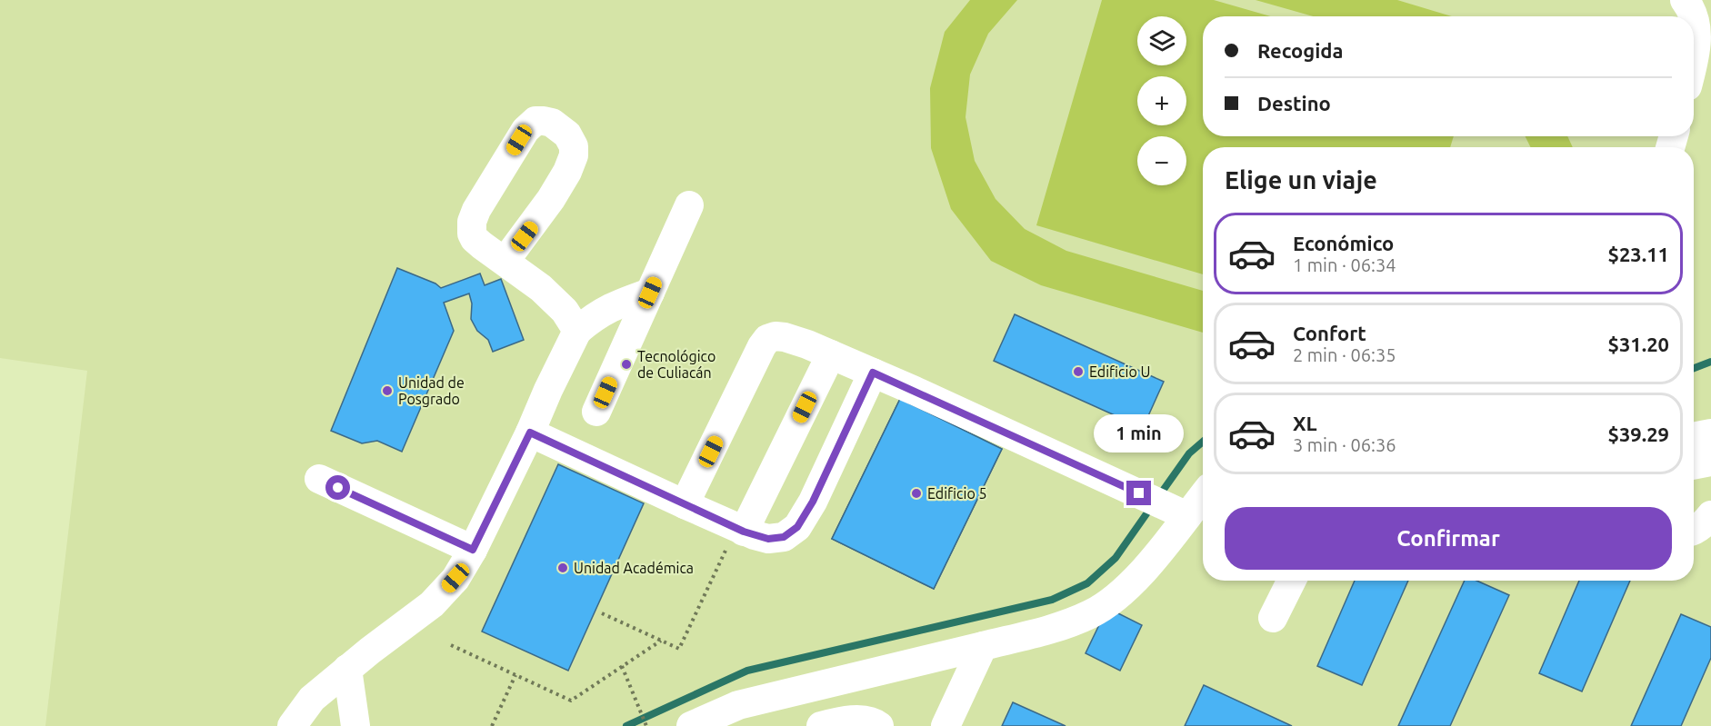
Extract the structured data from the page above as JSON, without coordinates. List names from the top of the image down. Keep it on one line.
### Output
{"places":["Tecnológico de Culiacán","Edificio U","Unidad de Posgrado","Edificio 5","Unidad Académica"],"page":{"map_buttons":["+","−"],"banner":["Recogida","Destino"],"heading":"Elige un viaje","list":[{"name":"Económico","note":"1 min · 06:34","value":"$23.11"},{"name":"Confort","note":"2 min · 06:35","value":"$31.20"},{"name":"XL","note":"3 min · 06:36","value":"$39.29"}],"bubble":"1 min","buttons":"Confirmar"}}
